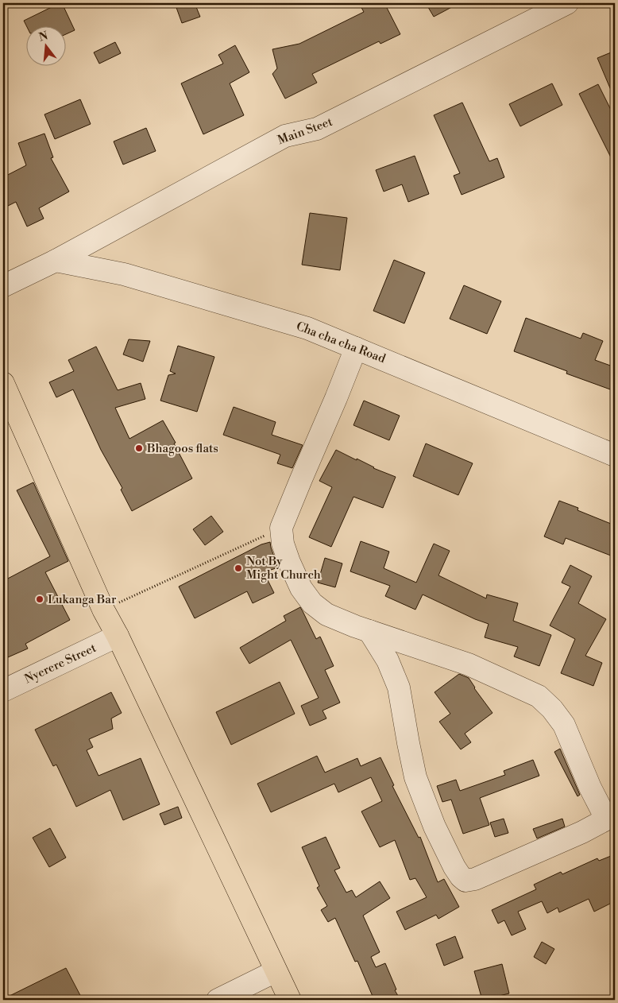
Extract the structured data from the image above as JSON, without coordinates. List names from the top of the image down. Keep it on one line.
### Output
{"streets":{"street":["Main Steet","Cha cha cha Road","Nyerere Street"]},"crossings":[["Main Steet","Cha cha cha Road"]],"places":["Bhagoos flats","Not By Might Church","Lukanga Bar"],"north":"top"}
